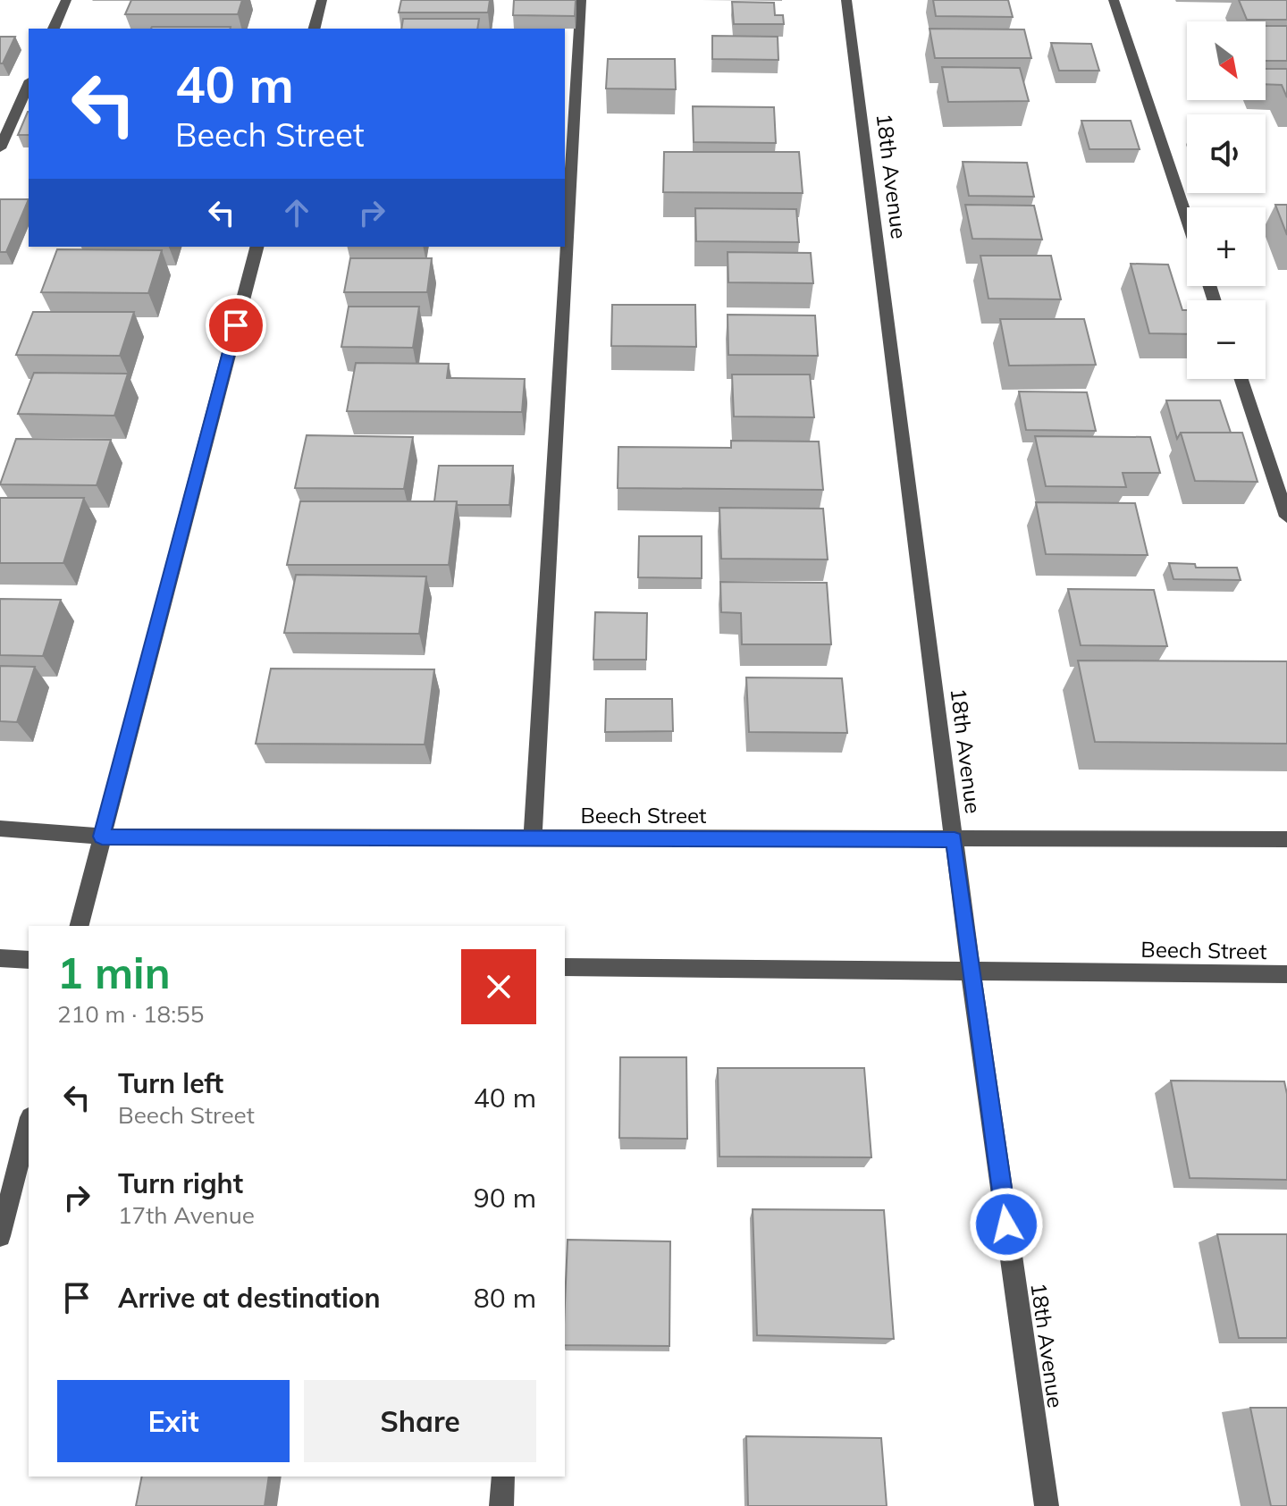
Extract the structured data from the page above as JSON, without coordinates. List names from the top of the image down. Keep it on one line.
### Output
{"streets":{"street":["18th Avenue","Beech Street"]},"crossings":[["18th Avenue","Beech Street"]],"north":"bottom right","page":{"map_buttons":["+","−"],"turn":["40 m","Beech Street"],"heading":["1 min","210 m · 18:55"],"list":[{"name":"Turn left","note":"Beech Street","value":"40 m"},{"name":"Turn right","note":"17th Avenue","value":"90 m"},{"name":"Arrive at destination","value":"80 m"}],"buttons":["Exit","Share"]}}
